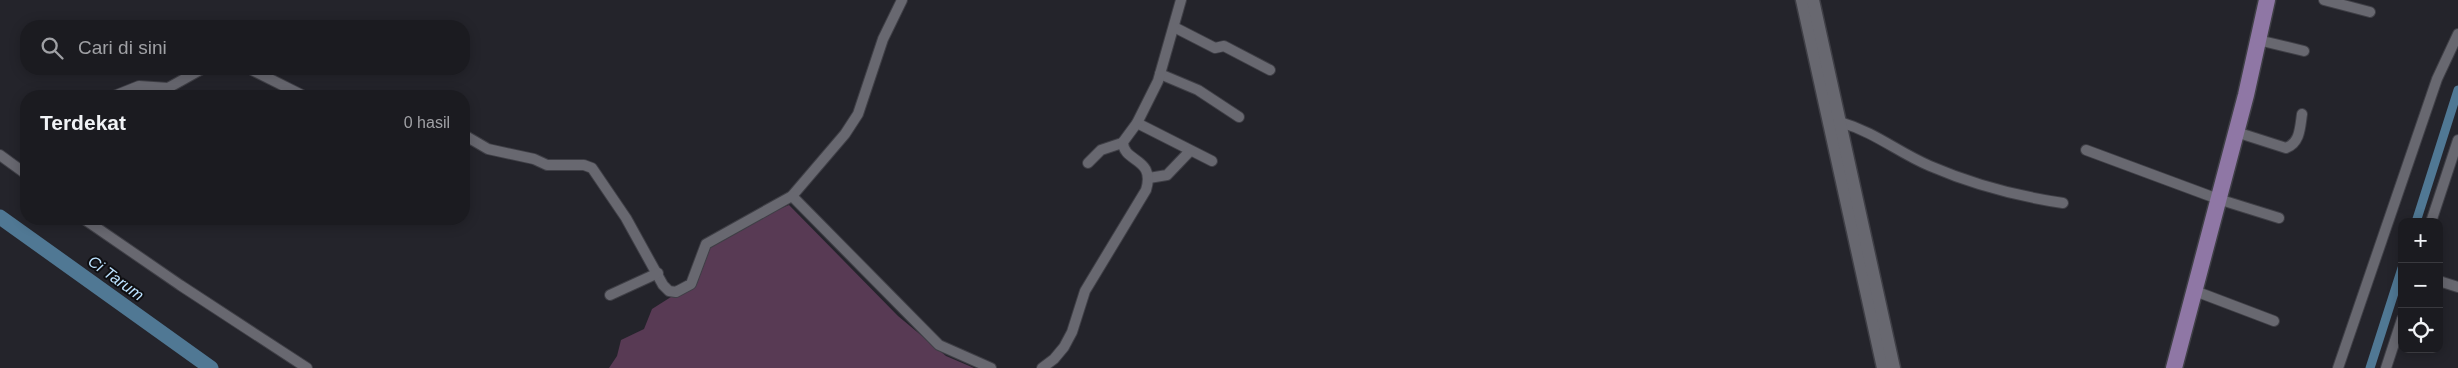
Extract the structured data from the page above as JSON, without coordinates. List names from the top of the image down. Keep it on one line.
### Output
{"water":["Ci Tarum"],"page":{"search":"Cari di sini","heading":["Terdekat","0 hasil"],"map_buttons":["+","−"]}}
